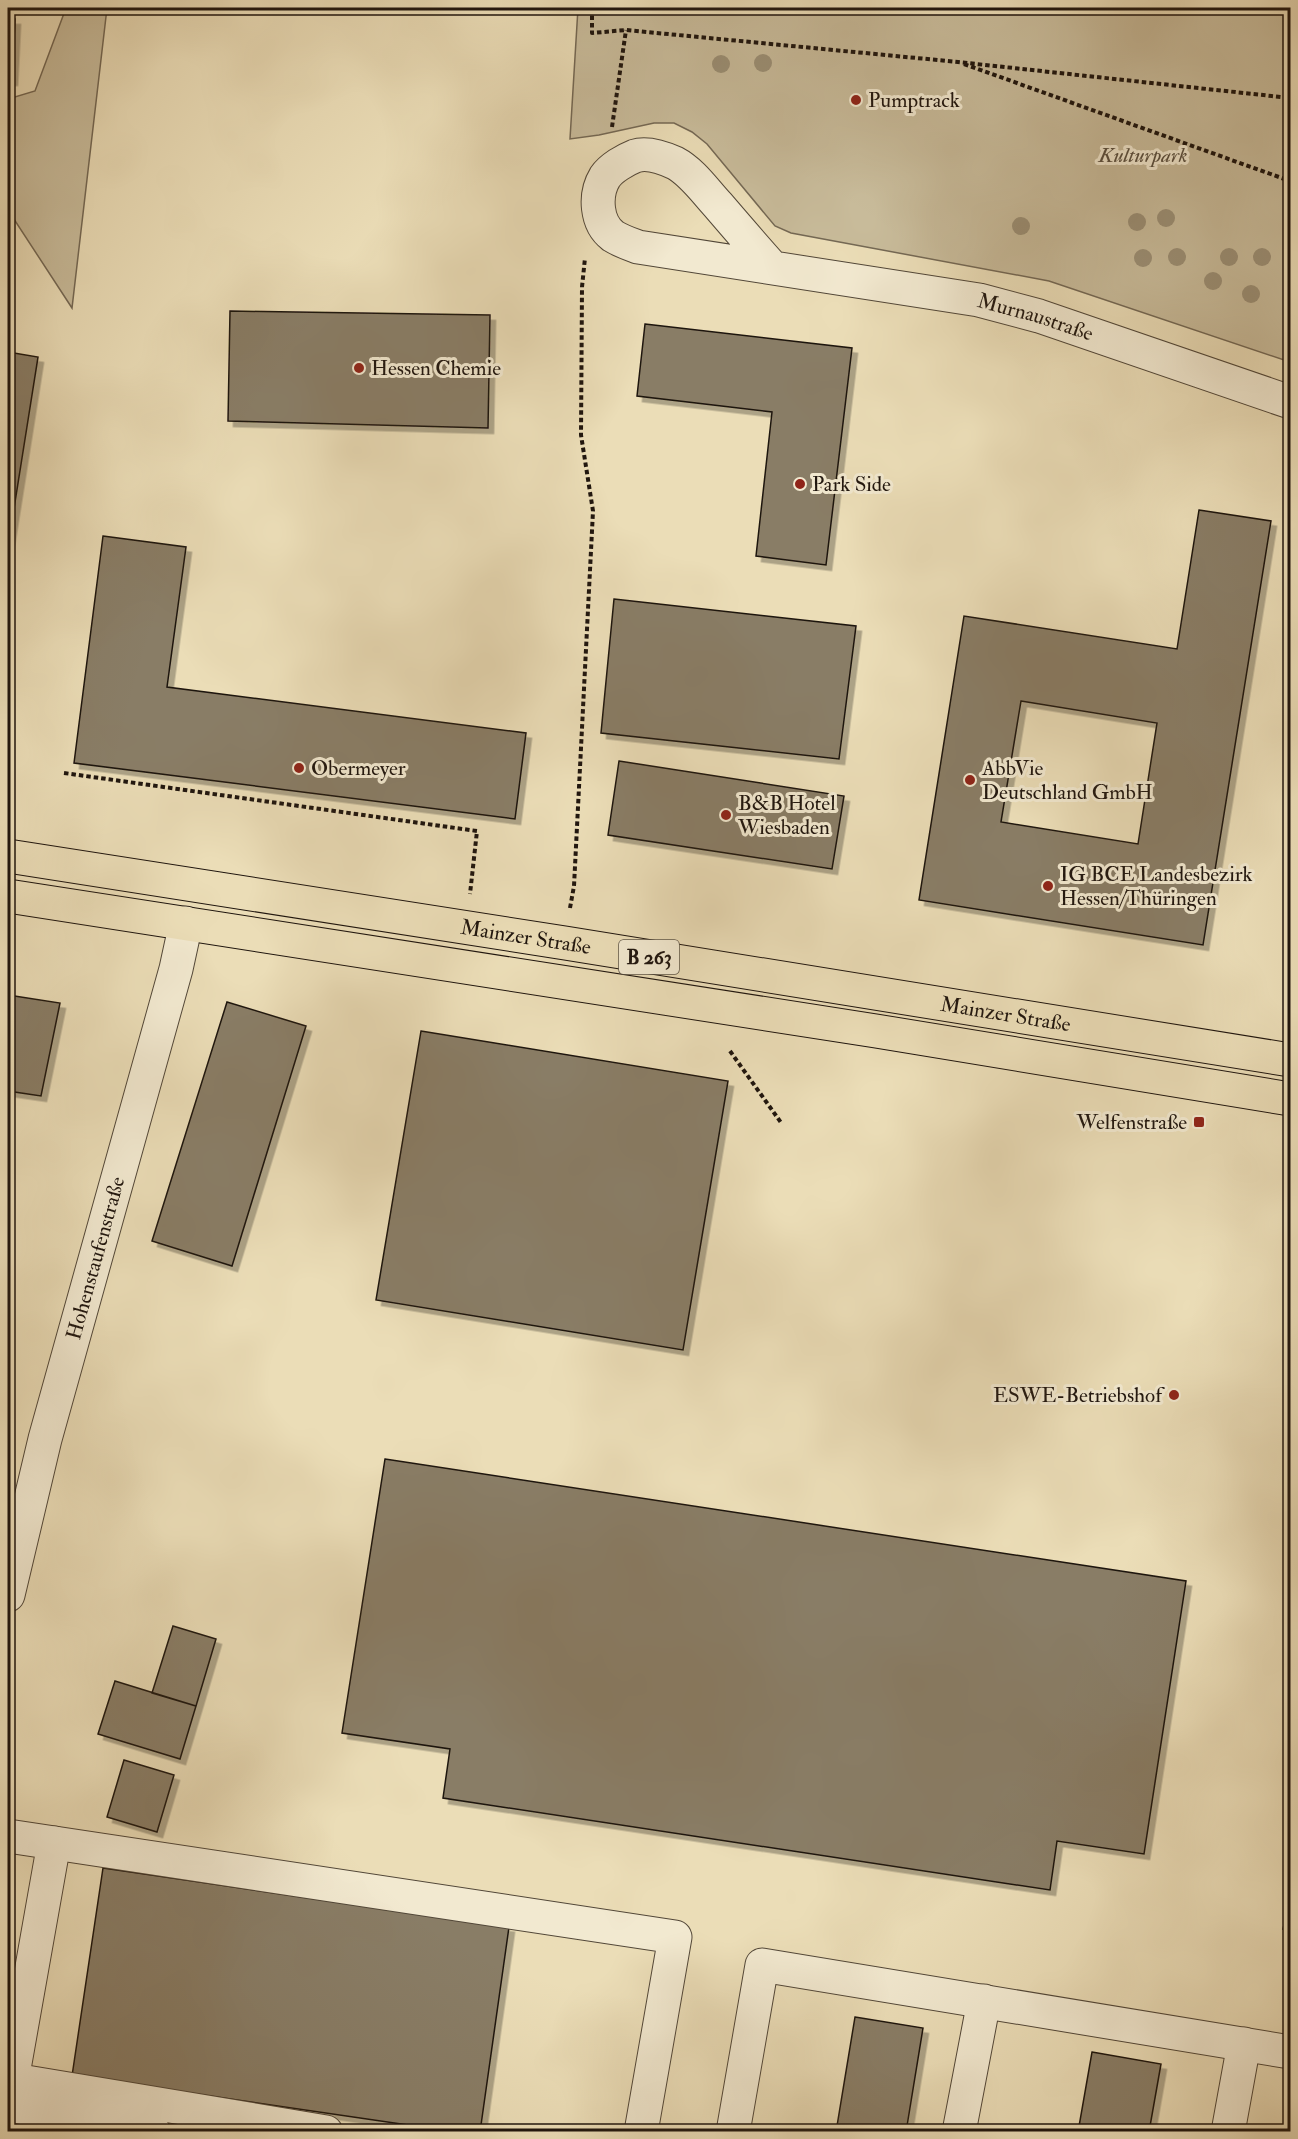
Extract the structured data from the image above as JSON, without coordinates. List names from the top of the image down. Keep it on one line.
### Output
{"streets":{"main road":["Mainzer Straße","B 263"],"street":["Murnaustraße","Hohenstaufenstraße"]},"crossings":[["Mainzer Straße","Hohenstaufenstraße"]],"parks":["Kulturpark"],"places":{"other":["Pumptrack","Hessen Chemie","Park Side","Obermeyer","AbbVie Deutschland GmbH","B&B Hotel Wiesbaden","IG BCE Landesbezirk Hessen/Thüringen","ESWE-Betriebshof"],"transit":["Welfenstraße"]}}
